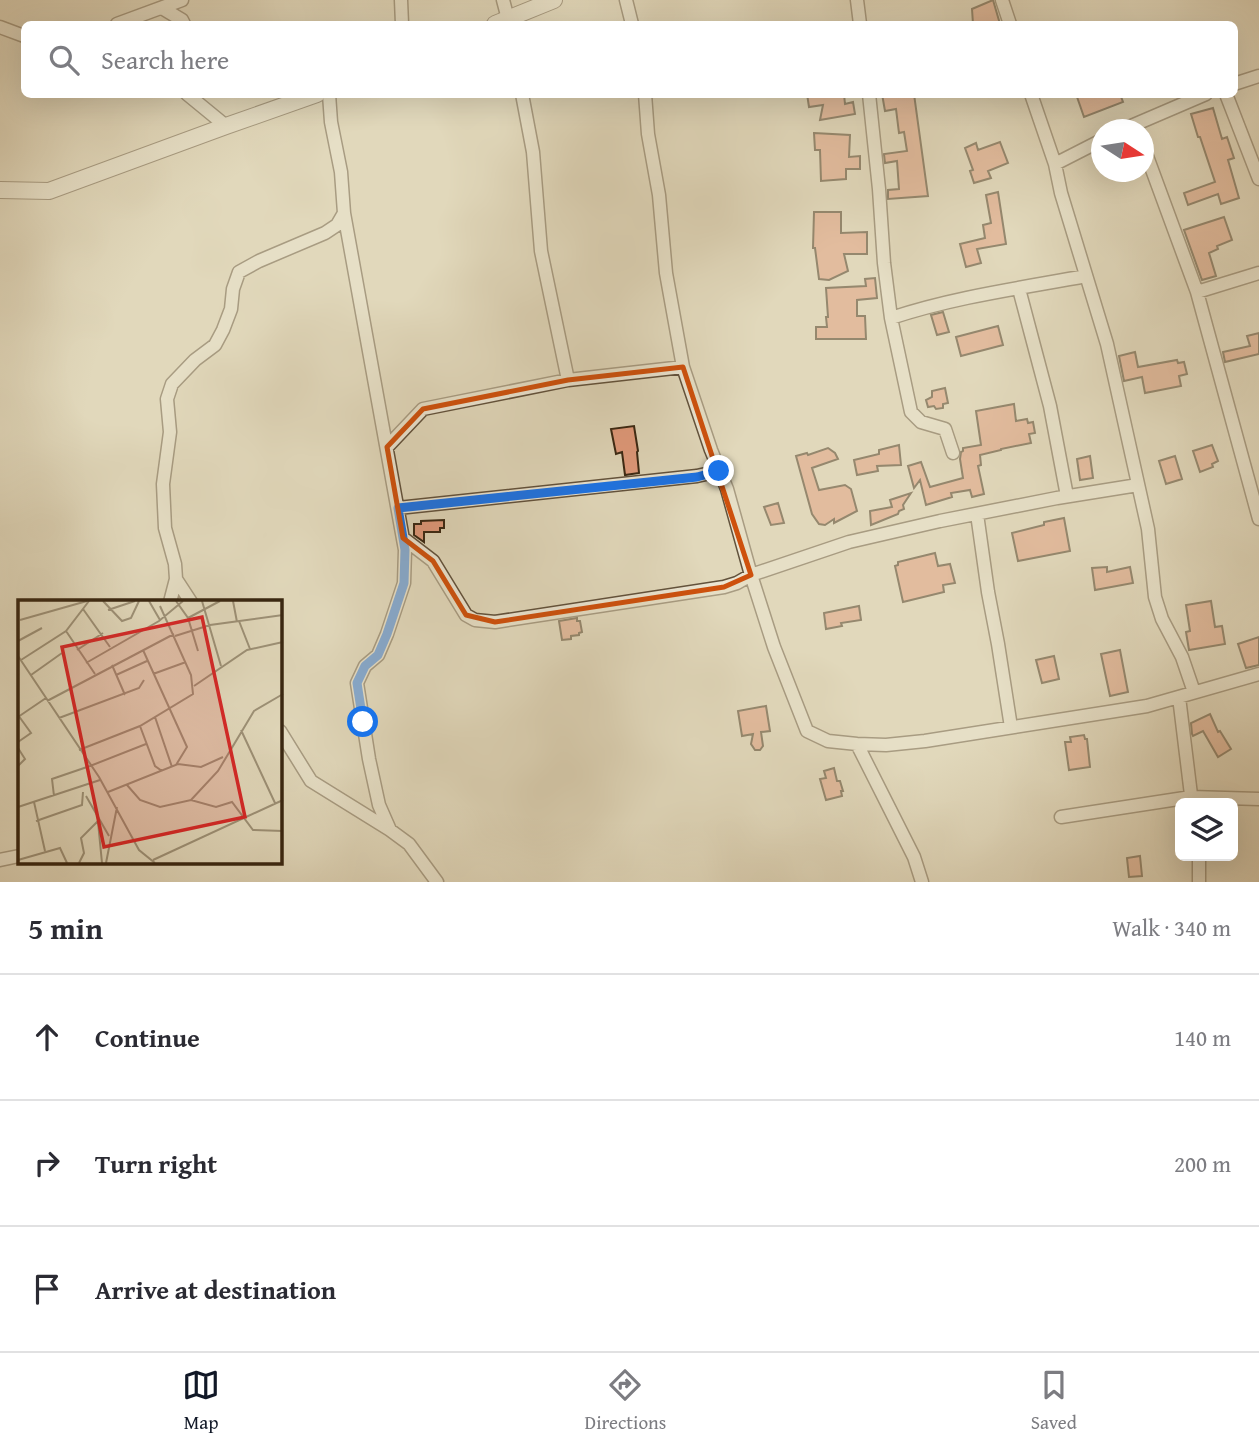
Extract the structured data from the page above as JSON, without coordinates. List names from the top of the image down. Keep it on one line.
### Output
{"north":"right","page":{"search":"Search here","heading":["5 min","Walk · 340 m"],"list":[["Continue","140 m"],["Turn right","200 m"],"Arrive at destination"],"nav":["Map","Directions","Saved"]}}
